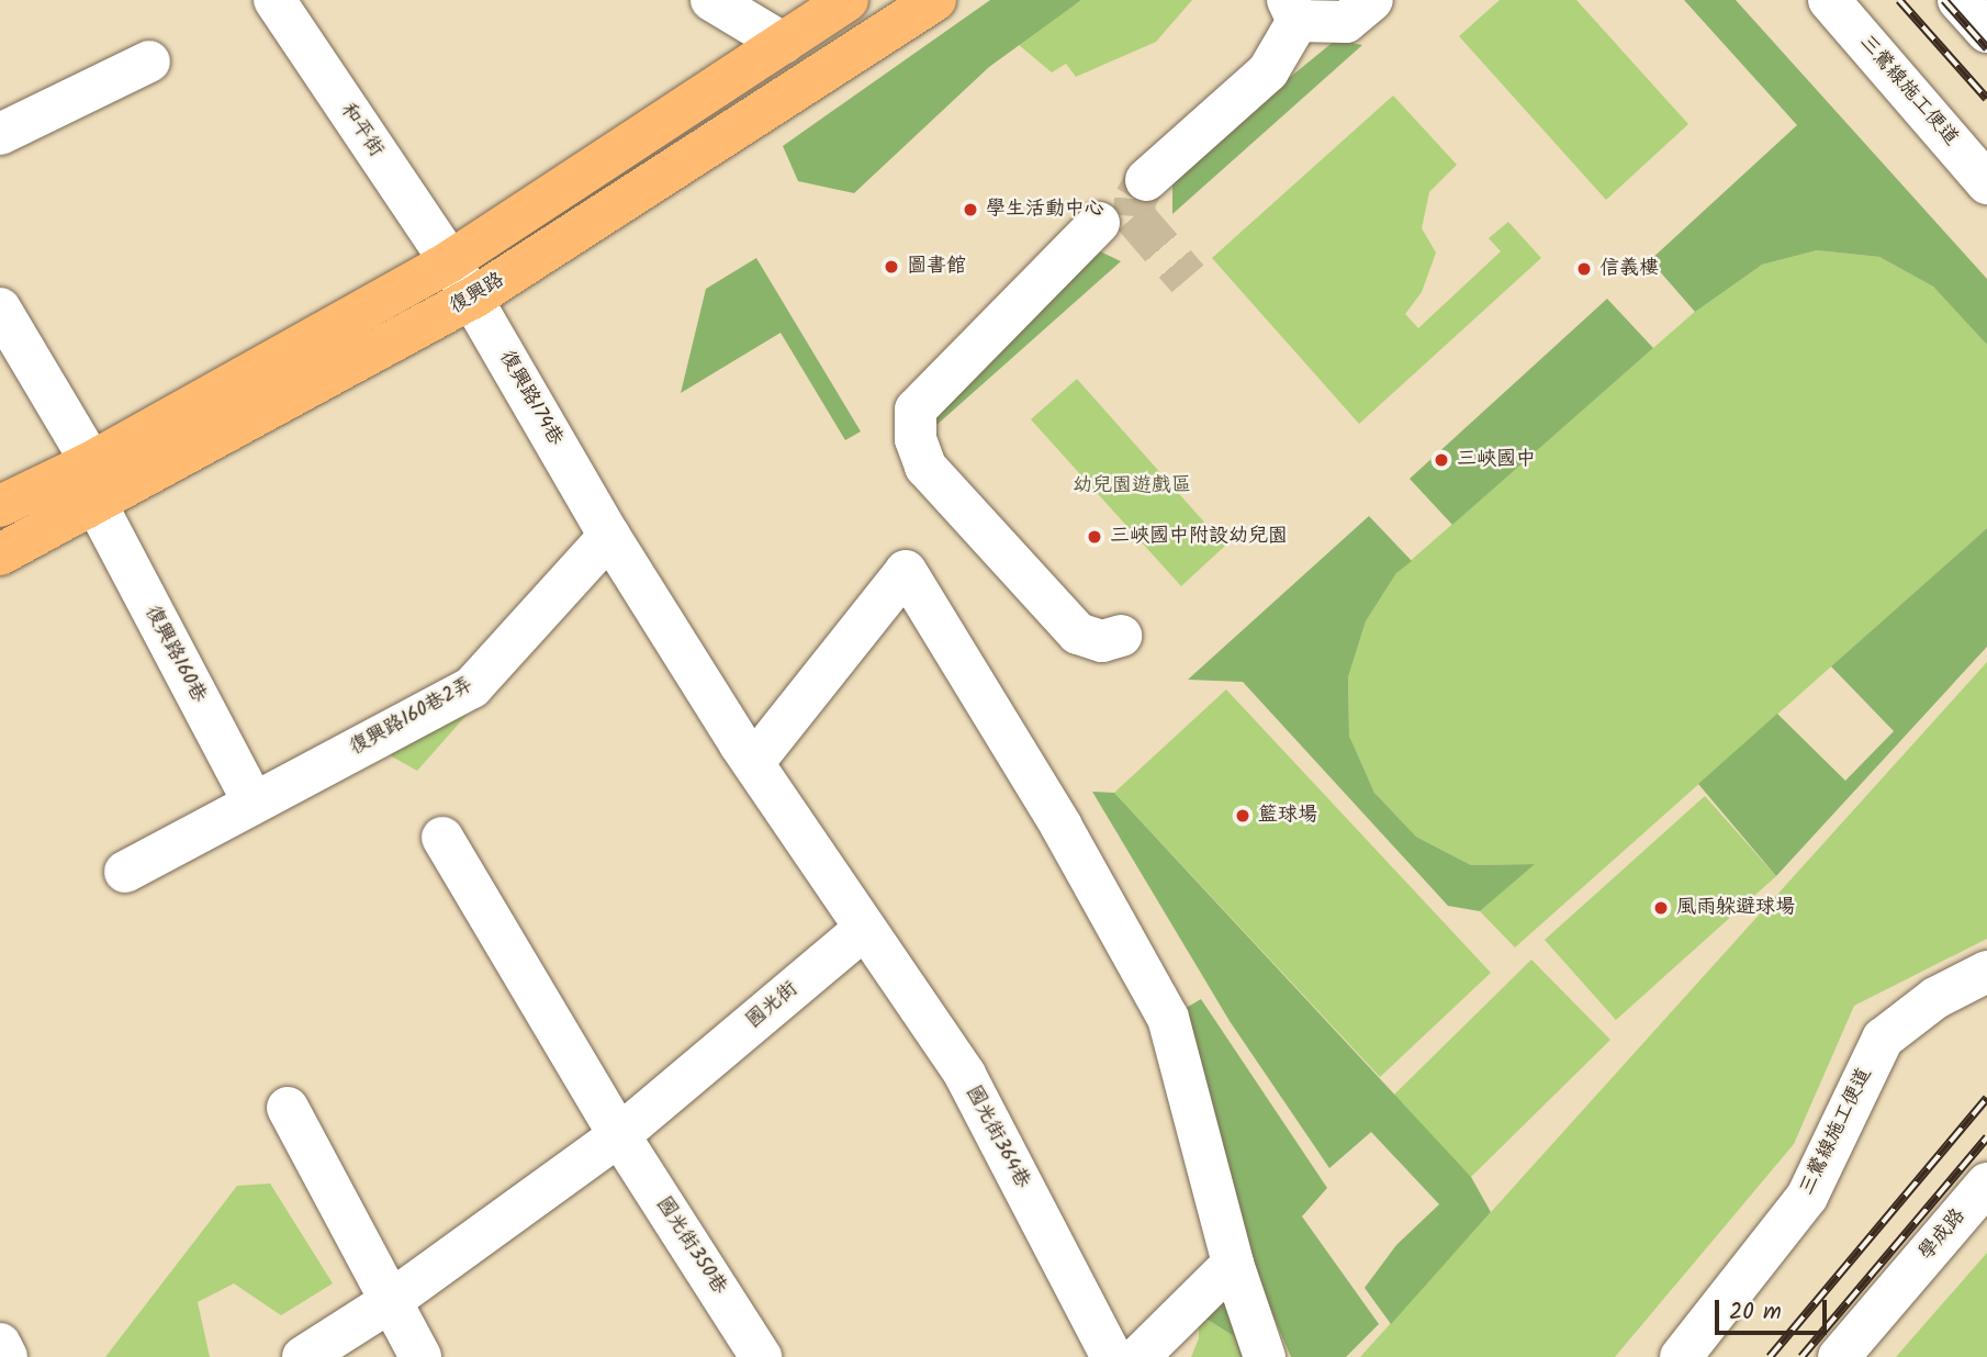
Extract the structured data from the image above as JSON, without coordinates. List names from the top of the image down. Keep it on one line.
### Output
{"streets":{"main road":["復興路"],"street":["三鶯線施工便道","和平街","復興路174巷","復興路160巷","復興路160巷2弄","國光街","國光街364巷","學成路","國光街350巷"]},"crossings":[["和平街","復興路174巷"],["復興路","復興路174巷"],["復興路","復興路160巷"],["復興路174巷","復興路160巷2弄"],["復興路160巷","復興路160巷2弄"],["國光街","國光街364巷"],["國光街","國光街350巷"]],"parks":["幼兒園遊戲區"],"places":["學生活動中心","圖書館","信義樓","三峽國中","三峽國中附設幼兒園","籃球場","風雨躲避球場"],"scale_bar":"20 m"}
